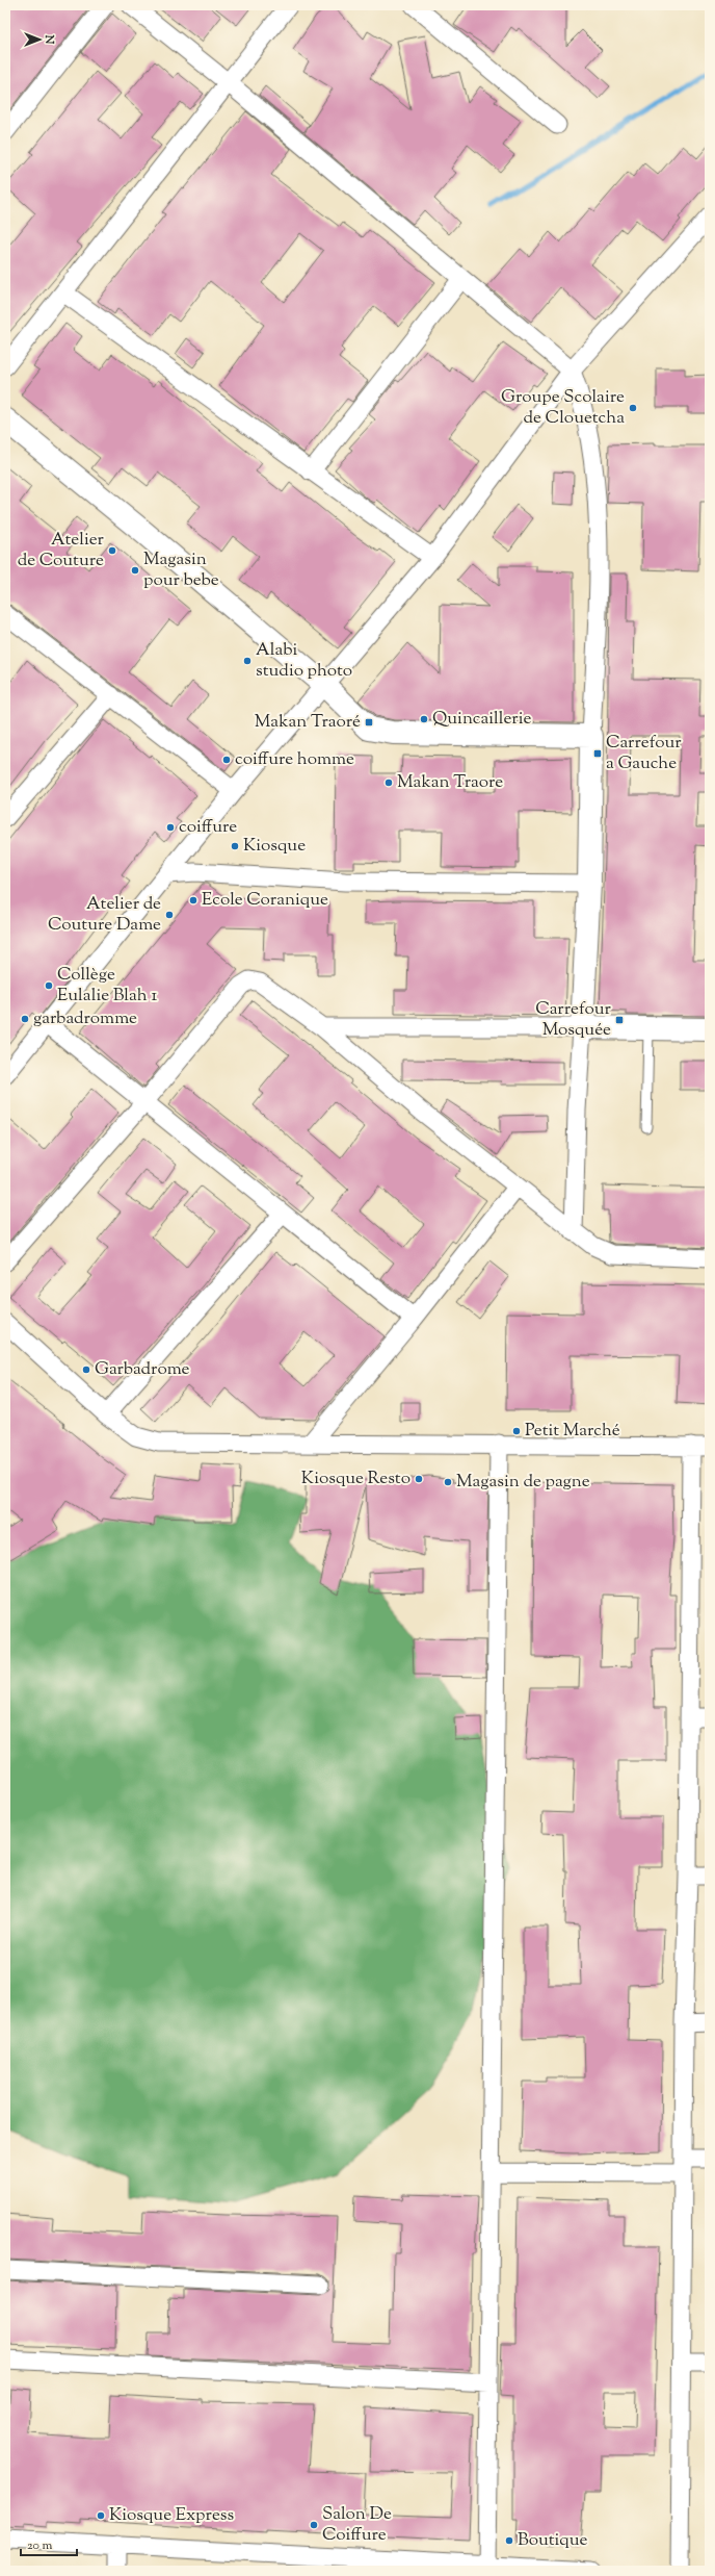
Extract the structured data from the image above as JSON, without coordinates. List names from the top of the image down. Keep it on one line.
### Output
{"places":{"other":["Groupe Scolaire de Clouetcha","Atelier de Couture","Magasin pour bebe","Alabi studio photo","Quincaillerie","coiffure homme","Makan Traore","coiffure","Kiosque","Ecole Coranique","Atelier de Couture Dame","Collège Eulalie Blah 1","garbadromme","Garbadrome","Petit Marché","Kiosque Resto","Magasin de pagne","Kiosque Express","Salon De Coiffure","Boutique"],"transit":["Makan Traoré","Carrefour a Gauche","Carrefour Mosquée"]},"scale_bar":"20 m","north":"right"}
